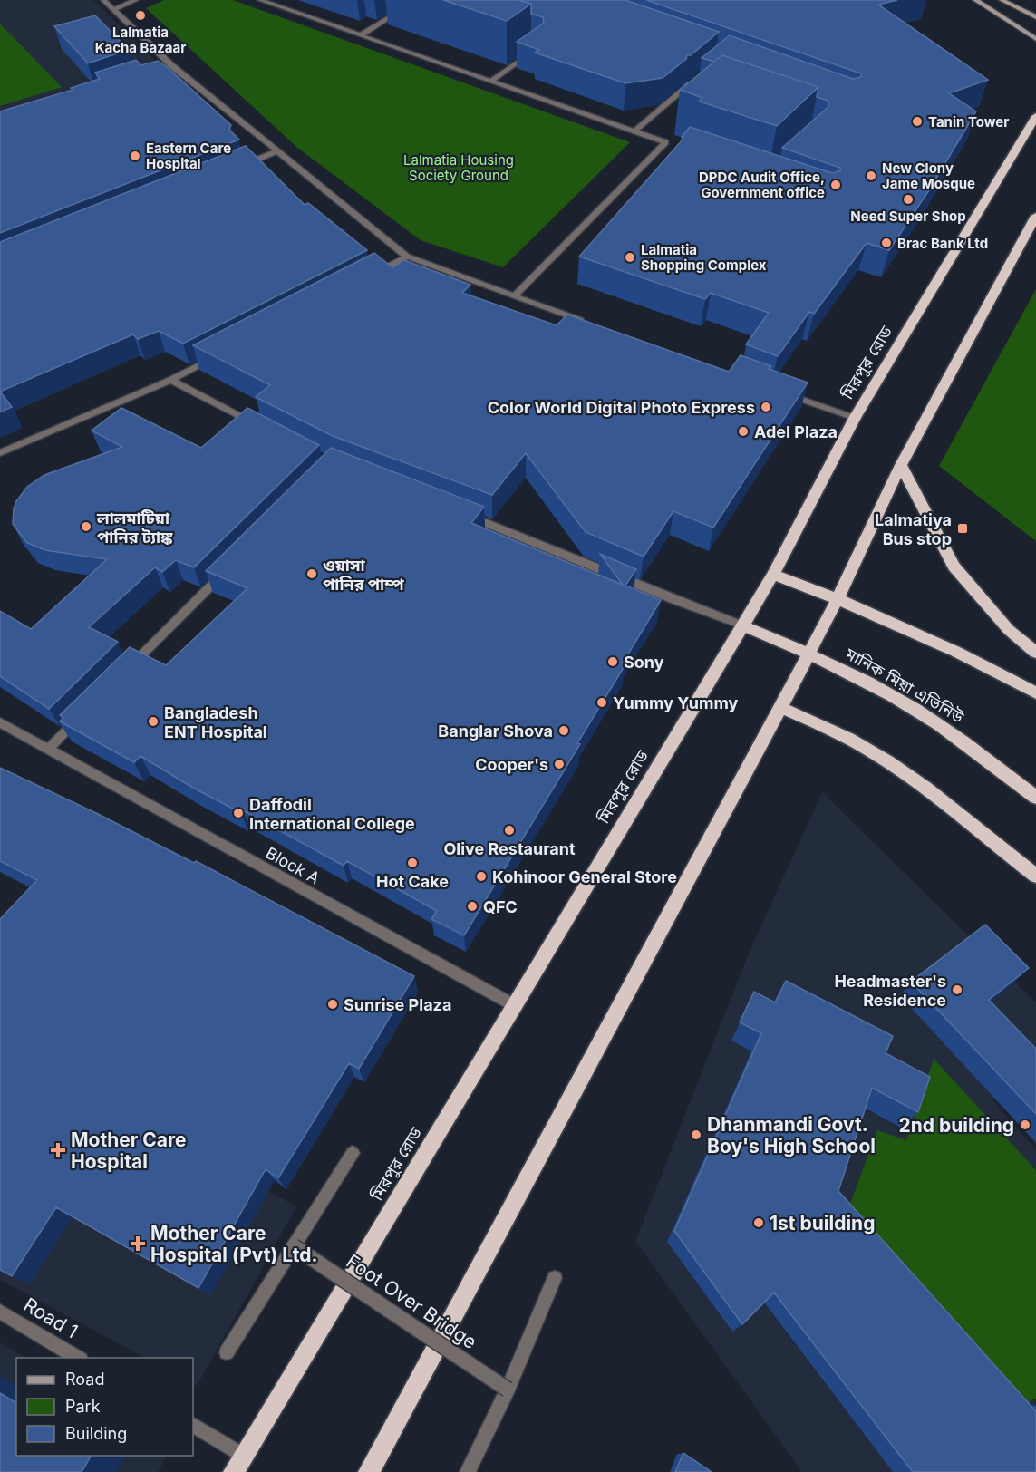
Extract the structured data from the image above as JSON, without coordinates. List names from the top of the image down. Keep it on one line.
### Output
{"streets":{"highway":["মিরপুর রোড","মানিক মিয়া এভিনিউ"],"street":["Block A","Foot Over Bridge","Road 1"]},"crossings":[["মিরপুর রোড","মানিক মিয়া এভিনিউ"],["মিরপুর রোড","Block A"]],"parks":["Lalmatia Housing Society Ground"],"places":{"other":["Lalmatia Kacha Bazaar","Tanin Tower","Eastern Care Hospital","New Clony Jame Mosque","DPDC Audit Office, Government office","Need Super Shop","Brac Bank Ltd","Lalmatia Shopping Complex","Color World Digital Photo Express","Adel Plaza","লালমাটিয়া পানির ট্যাঙ্ক","ওয়াসা পানির পাম্প","Sony","Yummy Yummy","Bangladesh ENT Hospital","Banglar Shova","Cooper's","Daffodil International College","Olive Restaurant","Hot Cake","Kohinoor General Store","QFC","Headmaster's Residence","Sunrise Plaza","2nd building","Dhanmandi Govt. Boy's High School","1st building"],"transit":["Lalmatiya Bus stop"],"health":["Mother Care Hospital","Mother Care Hospital (Pvt) Ltd."]},"legend":["Road","Park","Building"]}
